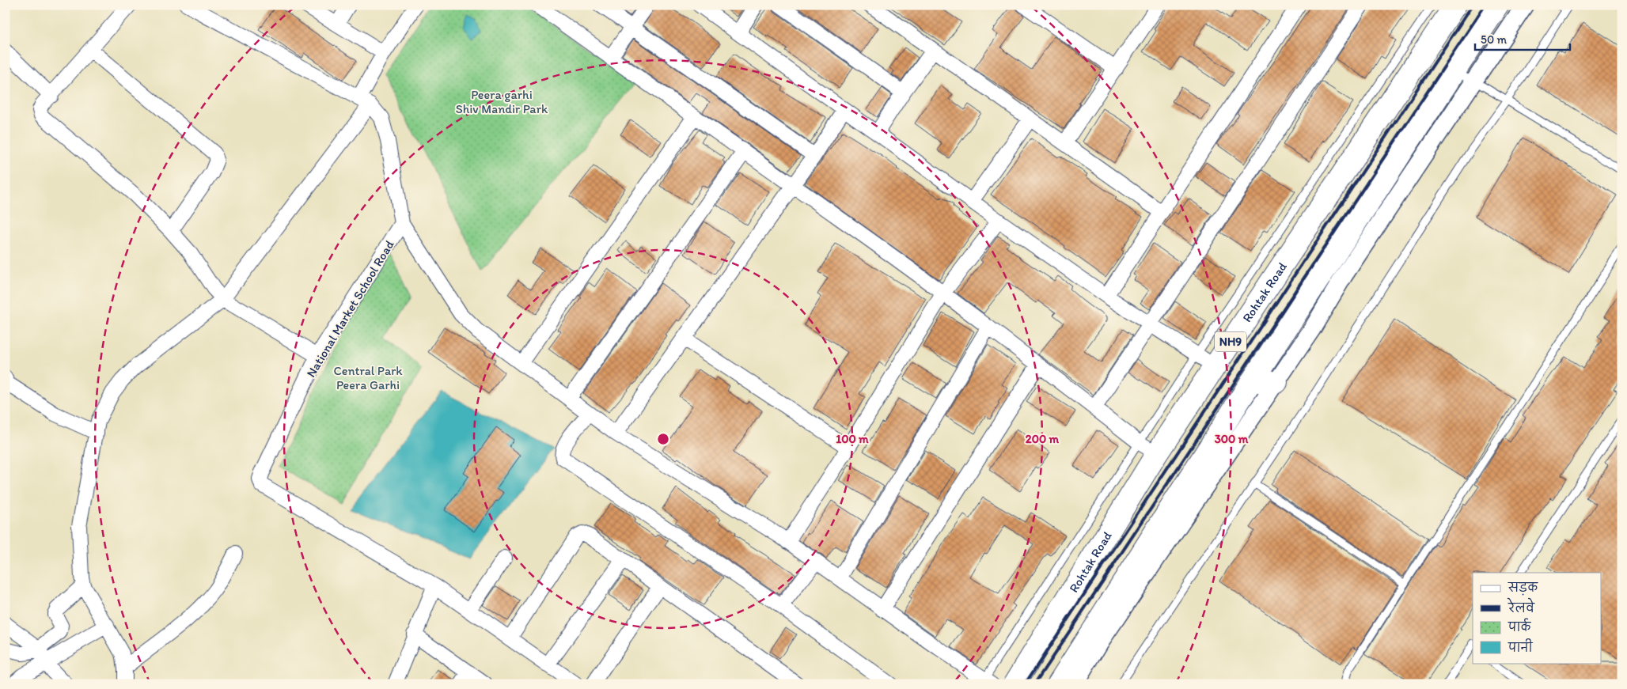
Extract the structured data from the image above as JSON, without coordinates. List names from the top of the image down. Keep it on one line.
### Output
{"streets":{"highway":["Rohtak Road","NH9"],"street":["National Market School Road"]},"parks":["Peera garhi Shiv Mandir Park","Central Park Peera Garhi"],"legend":["सड़क","रेलवे","पार्क","पानी"],"scale_bar":"50 m","rings":["100 m","200 m","300 m"]}
